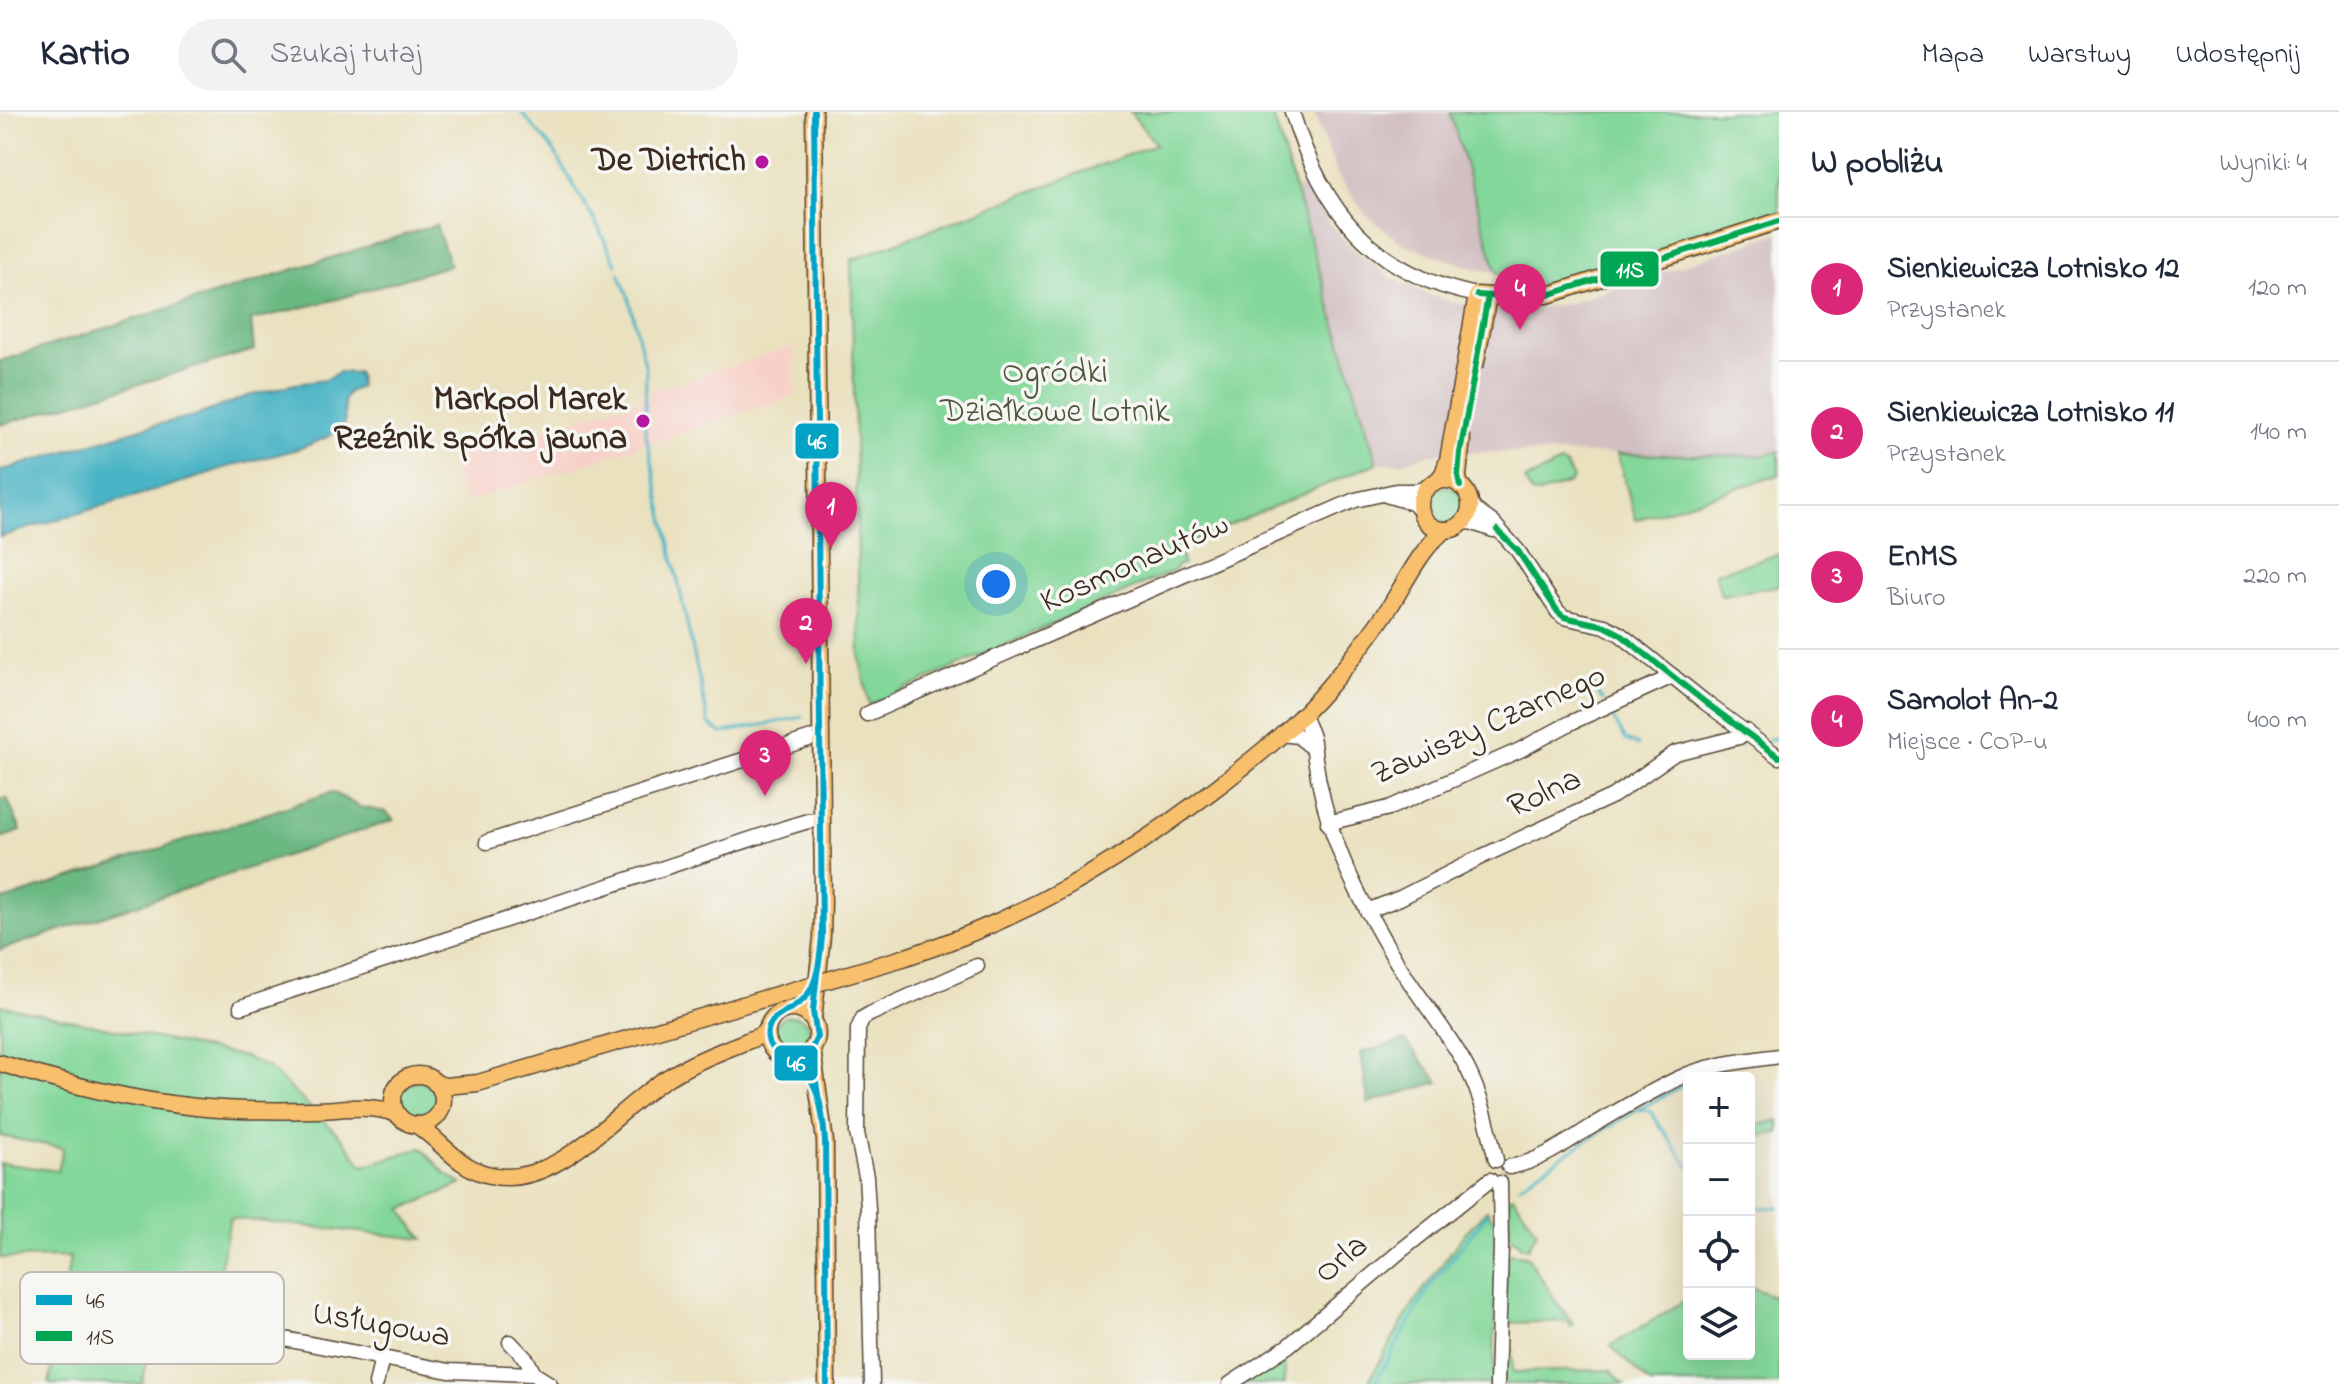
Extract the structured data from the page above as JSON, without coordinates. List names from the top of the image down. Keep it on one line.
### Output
{"streets":{"street":["Kosmonautów","Zawiszy Czarnego","Rolna","Orla","Usługowa"]},"parks":["Ogródki Działkowe Lotnik"],"places":["De Dietrich","Markpol Marek Rzeźnik spółka jawna"],"lines":["transit line 46","transit line 11S"],"legend":["46","11S"],"page":{"header":"Kartio","search":"Szukaj tutaj","nav":["Mapa","Warstwy","Udostępnij"],"heading":["W pobliżu","Wyniki: 4"],"list":[{"mark":"1","name":"Sienkiewicza Lotnisko 12","note":"Przystanek","value":"120 m"},{"mark":"2","name":"Sienkiewicza Lotnisko 11","note":"Przystanek","value":"140 m"},{"mark":"3","name":"EnMS","note":"Biuro","value":"220 m"},{"mark":"4","name":"Samolot An-2","note":"Miejsce · COP-u","value":"400 m"}],"pins":["4","1","2","3"],"map_buttons":["+","−"]}}
